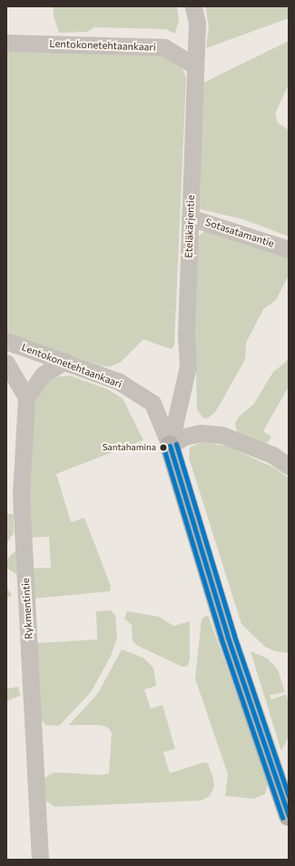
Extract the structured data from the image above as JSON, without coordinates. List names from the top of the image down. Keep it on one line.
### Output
{"streets":{"street":["Lentokonetehtaankaari","Eteläkärjentie","Sotasatamantie","Rykmentintie"]},"crossings":[["Lentokonetehtaankaari","Eteläkärjentie"],["Eteläkärjentie","Sotasatamantie"]],"places":["Santahamina"]}
